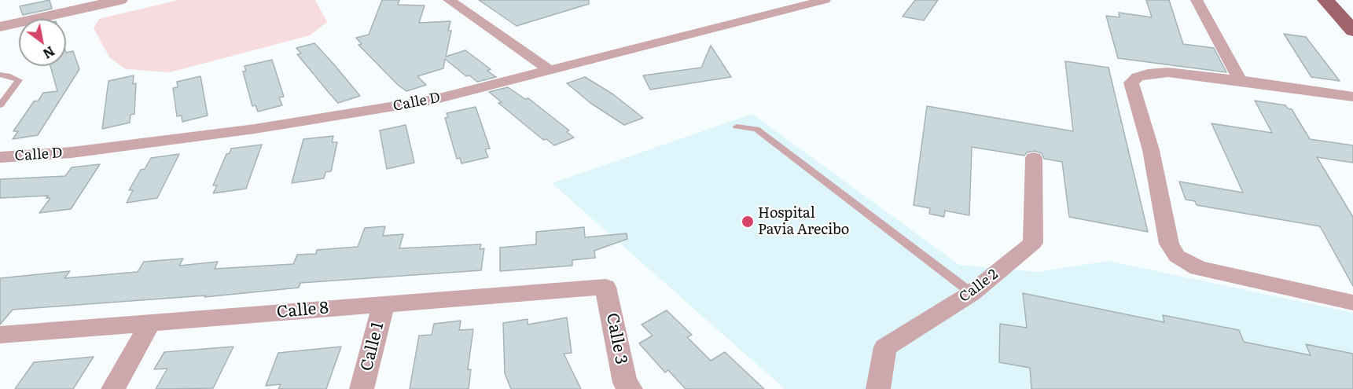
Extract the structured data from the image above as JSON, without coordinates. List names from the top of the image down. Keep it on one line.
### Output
{"streets":{"street":["Calle D","Calle 2","Calle 8","Calle 3","Calle 1"]},"crossings":[["Calle 8","Calle 3"],["Calle 8","Calle 1"]],"places":["Hospital Pavia Arecibo"],"north":"bottom right"}
